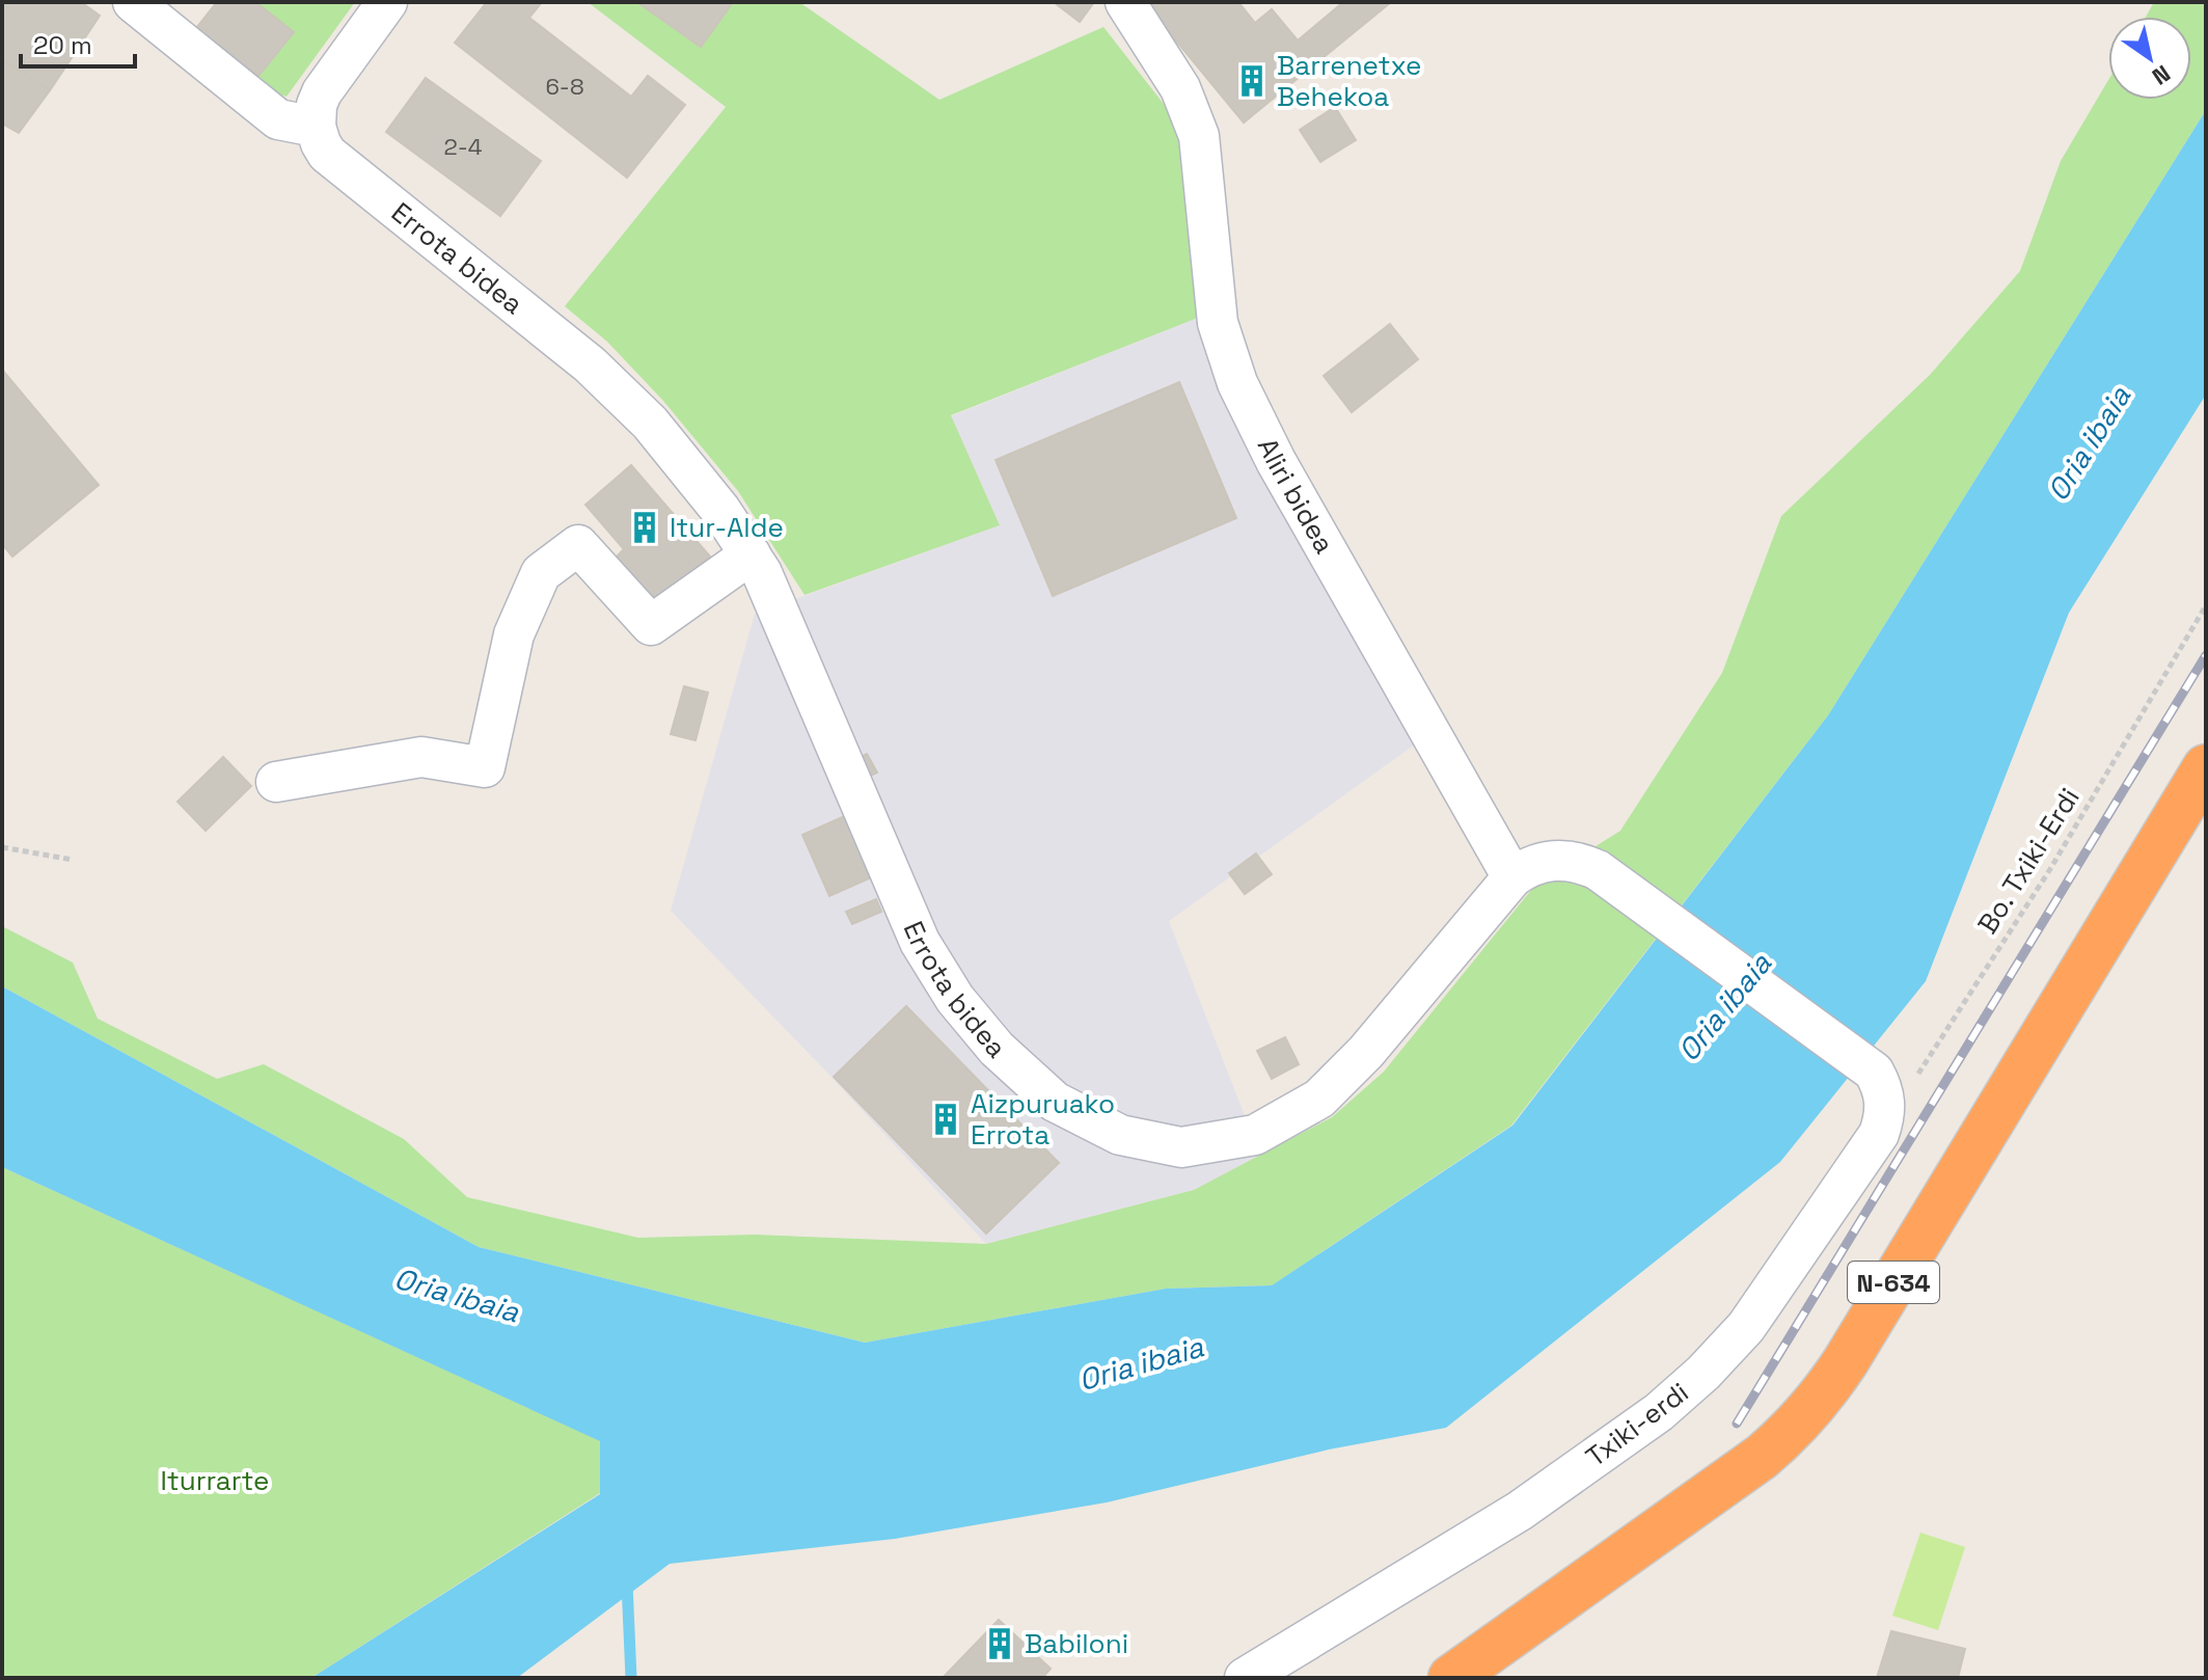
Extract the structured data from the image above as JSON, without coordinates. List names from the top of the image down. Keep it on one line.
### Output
{"streets":{"highway":["N-634"],"street":["Errota bidea","Aliri bidea","Txiki-erdi"],"path":["Bo. Txiki-Erdi"]},"crossings":[["Errota bidea","Aliri bidea"],["Errota bidea","Txiki-erdi"],["Aliri bidea","Txiki-erdi"]],"water":["Oria ibaia"],"parks":["Iturrarte"],"places":{"building":["Barrenetxe Behekoa","Itur-Alde","Aizpuruako Errota","Babiloni"]},"house_numbers":["6-8","2-4"],"scale_bar":"20 m","north":"bottom right"}
